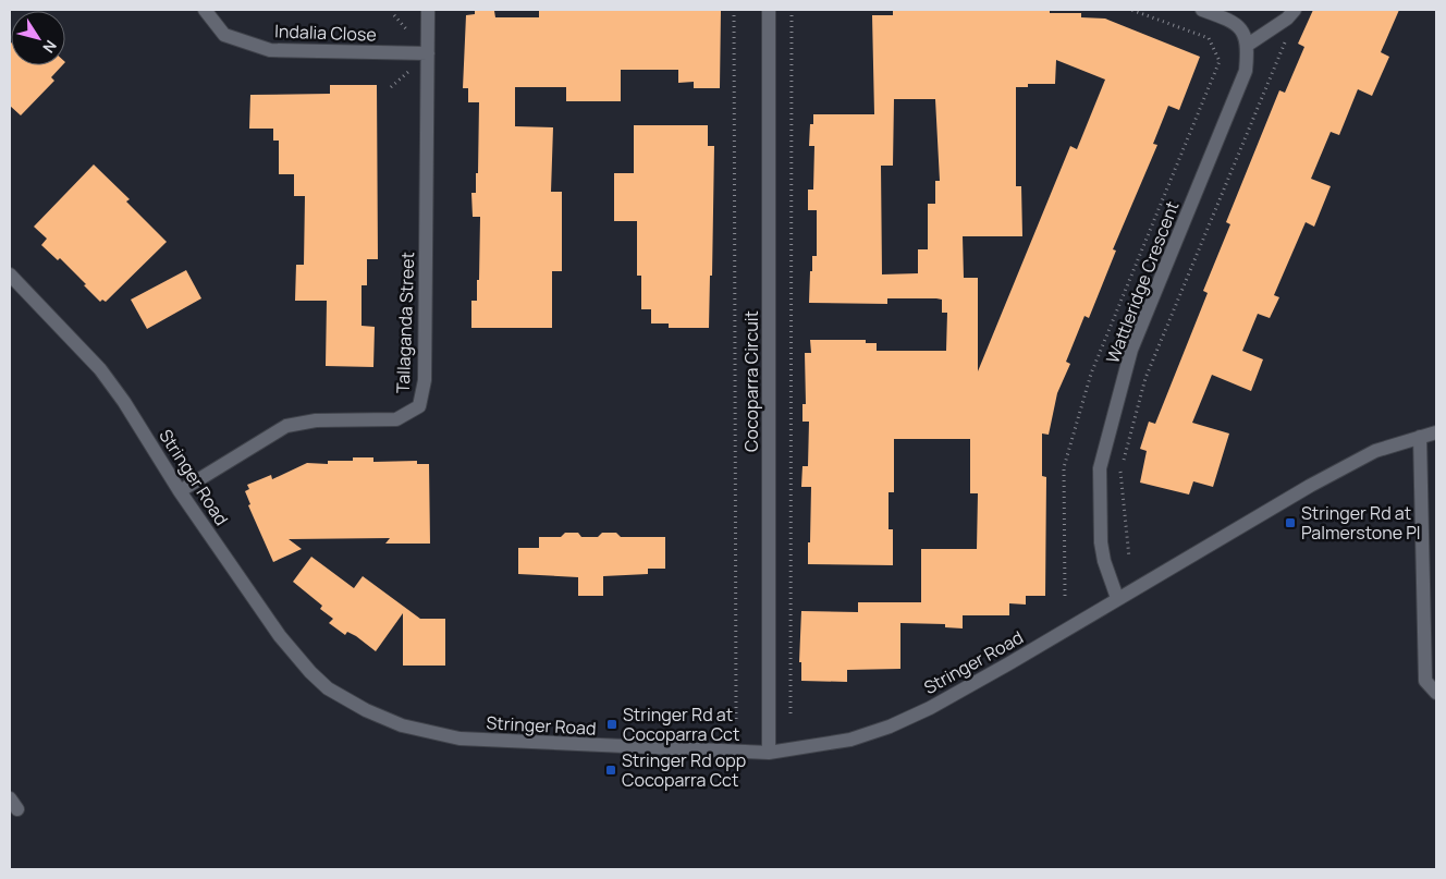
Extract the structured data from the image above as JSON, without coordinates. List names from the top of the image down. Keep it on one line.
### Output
{"streets":{"street":["Indalia Close","Wattleridge Crescent","Tallaganda Street","Cocoparra Circuit","Stringer Road"]},"crossings":[["Indalia Close","Tallaganda Street"],["Wattleridge Crescent","Stringer Road"],["Tallaganda Street","Stringer Road"],["Cocoparra Circuit","Stringer Road"]],"places":{"transit":["Stringer Rd at Palmerstone Pl","Stringer Rd at Cocoparra Cct","Stringer Rd opp Cocoparra Cct"]},"north":"bottom right"}
